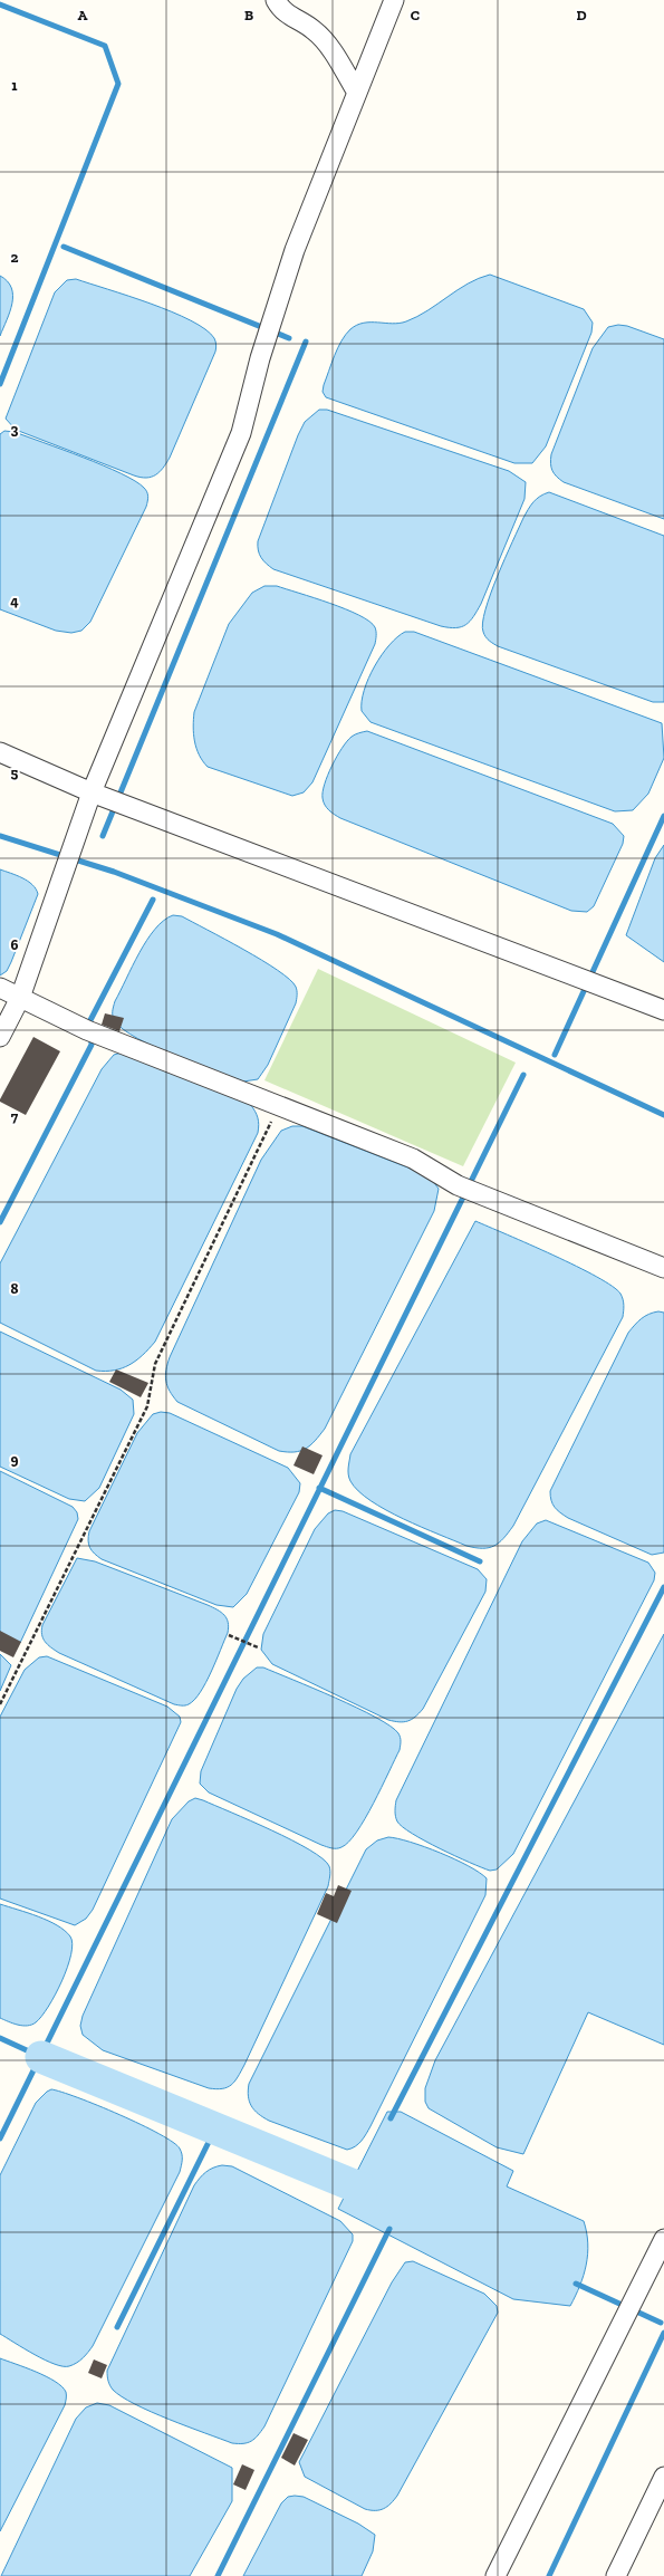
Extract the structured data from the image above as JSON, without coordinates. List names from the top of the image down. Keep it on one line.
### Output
{"grid":{"columns":["A","B","C","D"],"rows":["1","2","3","4","5","6","7","8","9"]}}
